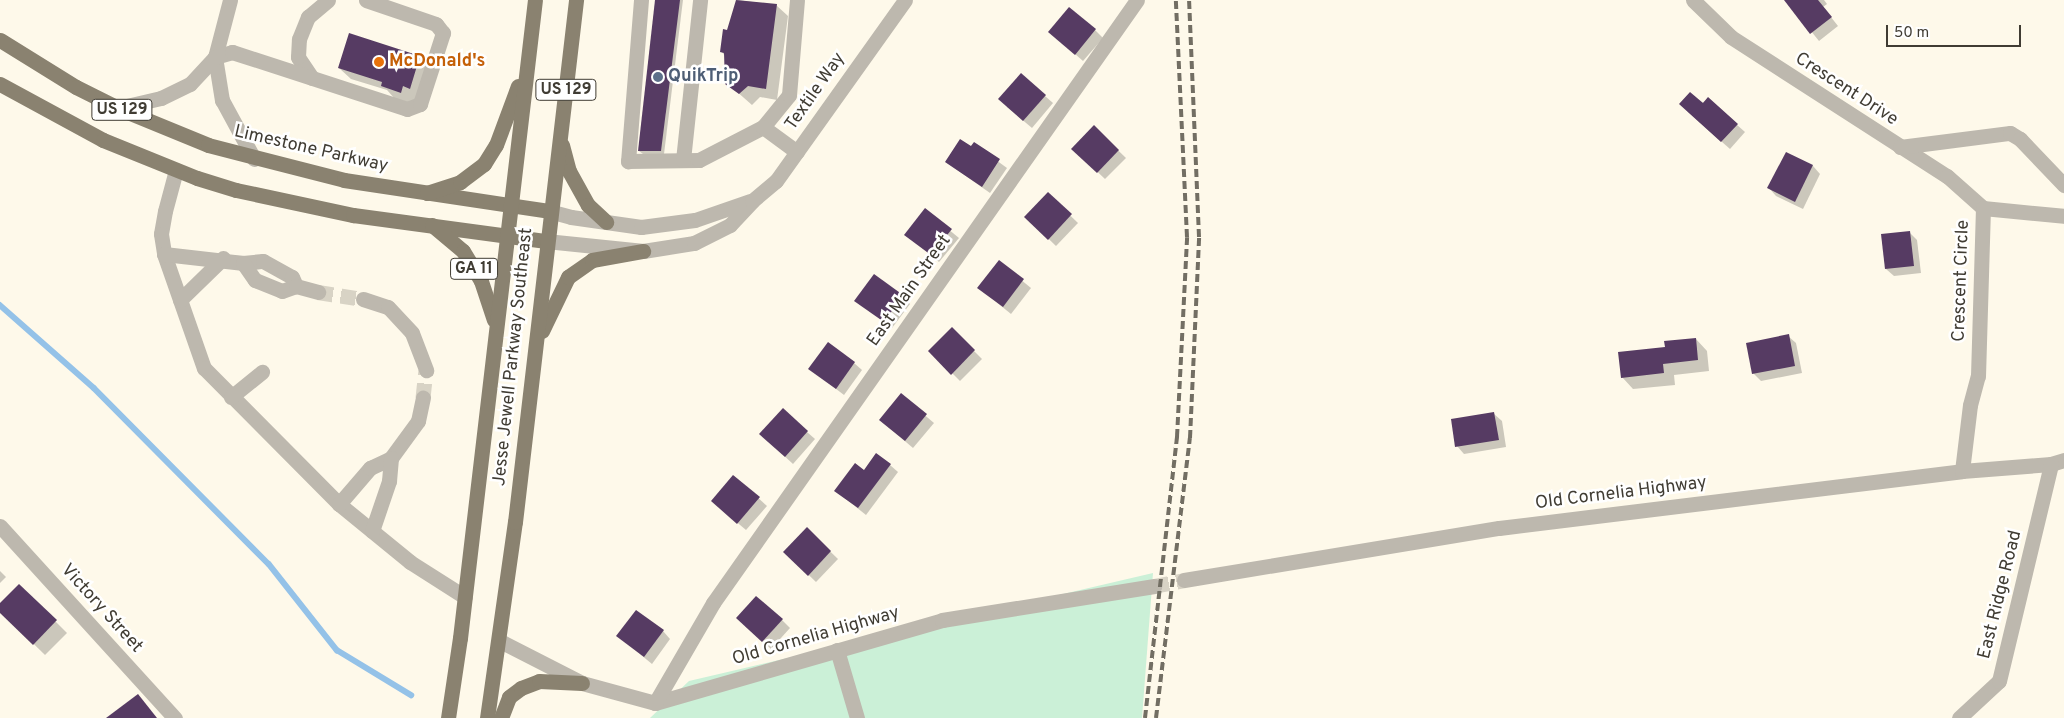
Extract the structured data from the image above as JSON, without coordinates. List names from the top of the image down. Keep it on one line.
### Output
{"streets":{"main road":["US 129","Limestone Parkway","GA 11","Jesse Jewell Parkway Southeast"],"street":["Crescent Drive","Textile Way","Crescent Circle","East Main Street","Old Cornelia Highway","East Ridge Road","Victory Street"]},"crossings":[["US 129","Textile Way"],["US 129","Limestone Parkway"],["US 129","GA 11"],["US 129","Jesse Jewell Parkway Southeast"],["Crescent Drive","Crescent Circle"],["Textile Way","Limestone Parkway"],["Textile Way","Jesse Jewell Parkway Southeast"],["Limestone Parkway","Jesse Jewell Parkway Southeast"],["GA 11","Jesse Jewell Parkway Southeast"],["Crescent Circle","Old Cornelia Highway"],["East Main Street","Old Cornelia Highway"],["Old Cornelia Highway","East Ridge Road"]],"places":["McDonald's","QuikTrip"],"scale_bar":"50 m"}
